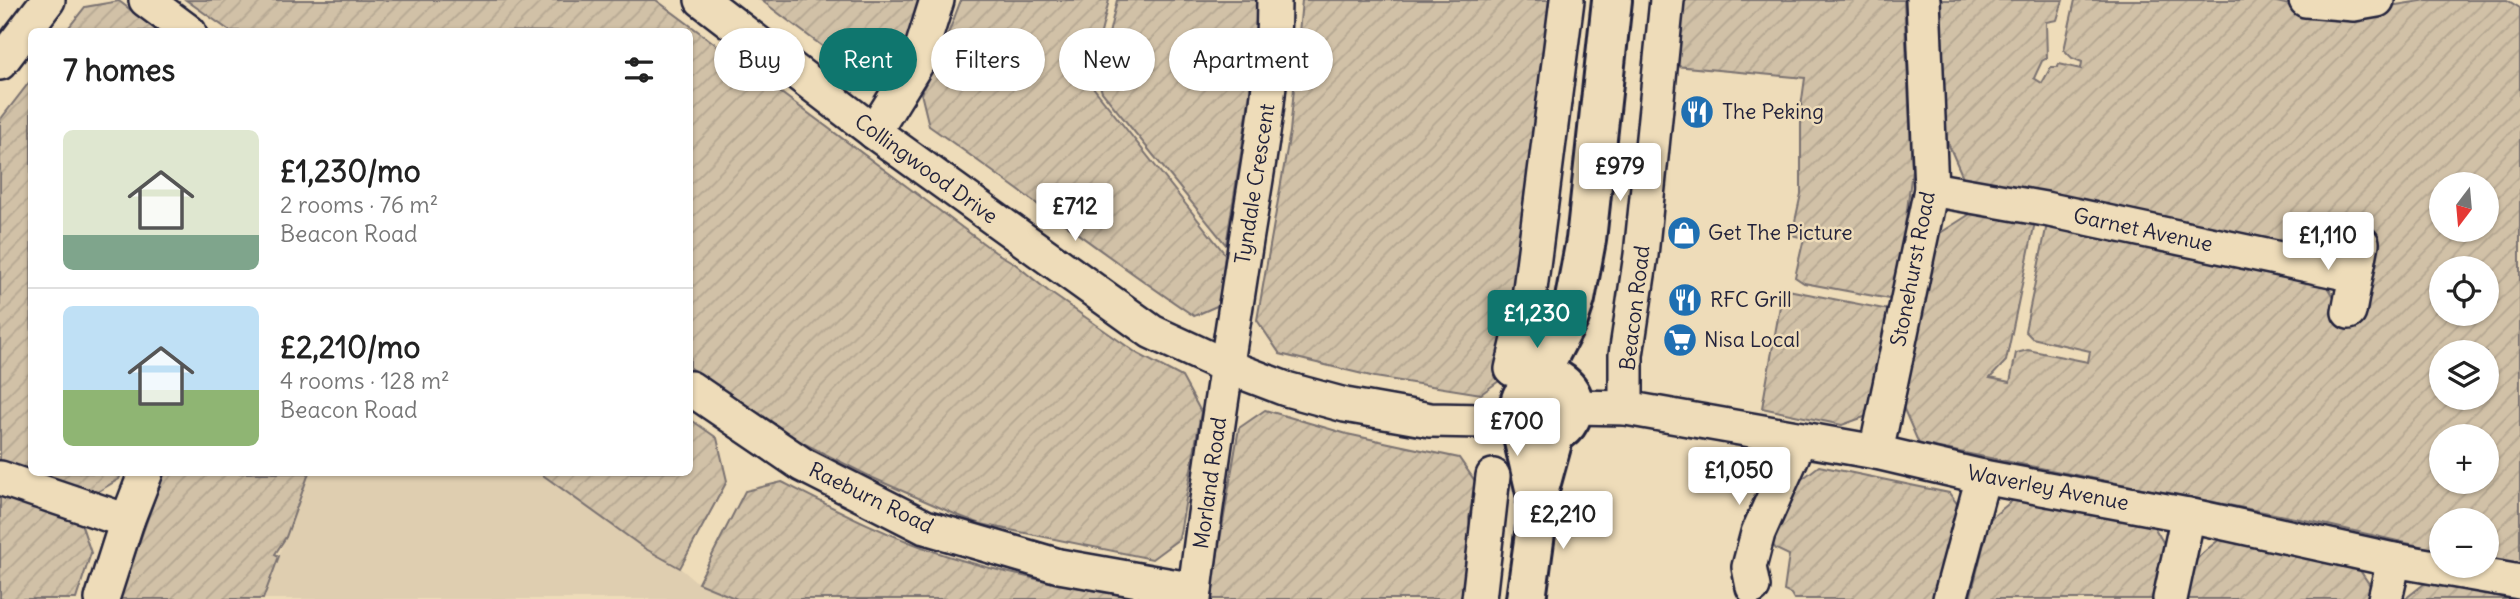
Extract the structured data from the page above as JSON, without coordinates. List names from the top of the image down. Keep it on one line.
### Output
{"streets":{"street":["Collingwood Drive","Tyndale Crescent","Garnet Avenue","Stonehurst Road","Beacon Road","Morland Road","Waverley Avenue","Raeburn Road"]},"crossings":[["Collingwood Drive","Tyndale Crescent"],["Collingwood Drive","Morland Road"],["Collingwood Drive","Waverley Avenue"],["Tyndale Crescent","Morland Road"],["Garnet Avenue","Stonehurst Road"],["Stonehurst Road","Waverley Avenue"],["Beacon Road","Waverley Avenue"],["Morland Road","Raeburn Road"]],"places":{"restaurant":["The Peking","RFC Grill"],"shop":["Get The Picture"],"supermarket":["Nisa Local"]},"north":"bottom","page":{"chip":["Buy","Rent","Filters","New","Apartment"],"heading":"7 homes","list":[{"name":"£1,230/mo","note":"2 rooms · 76 m² · Beacon Road"},{"name":"£2,210/mo","note":"4 rooms · 128 m² · Beacon Road"}],"price":["£979","£712","£1,110","£1,230","£700","£1,050","£2,210"],"map_buttons":["+","−"]}}
